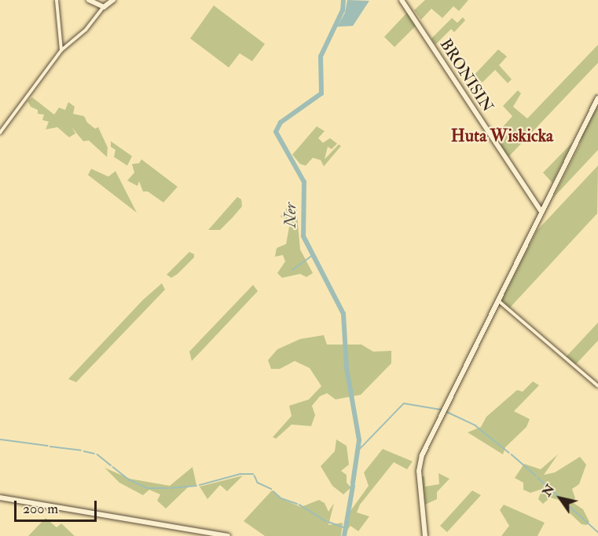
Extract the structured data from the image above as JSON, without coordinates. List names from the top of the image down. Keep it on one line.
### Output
{"streets":{"street":["BRONISIN"]},"districts":["Huta Wiskicka"],"water":["Ner"],"scale_bar":"200 m","north":"top left"}
